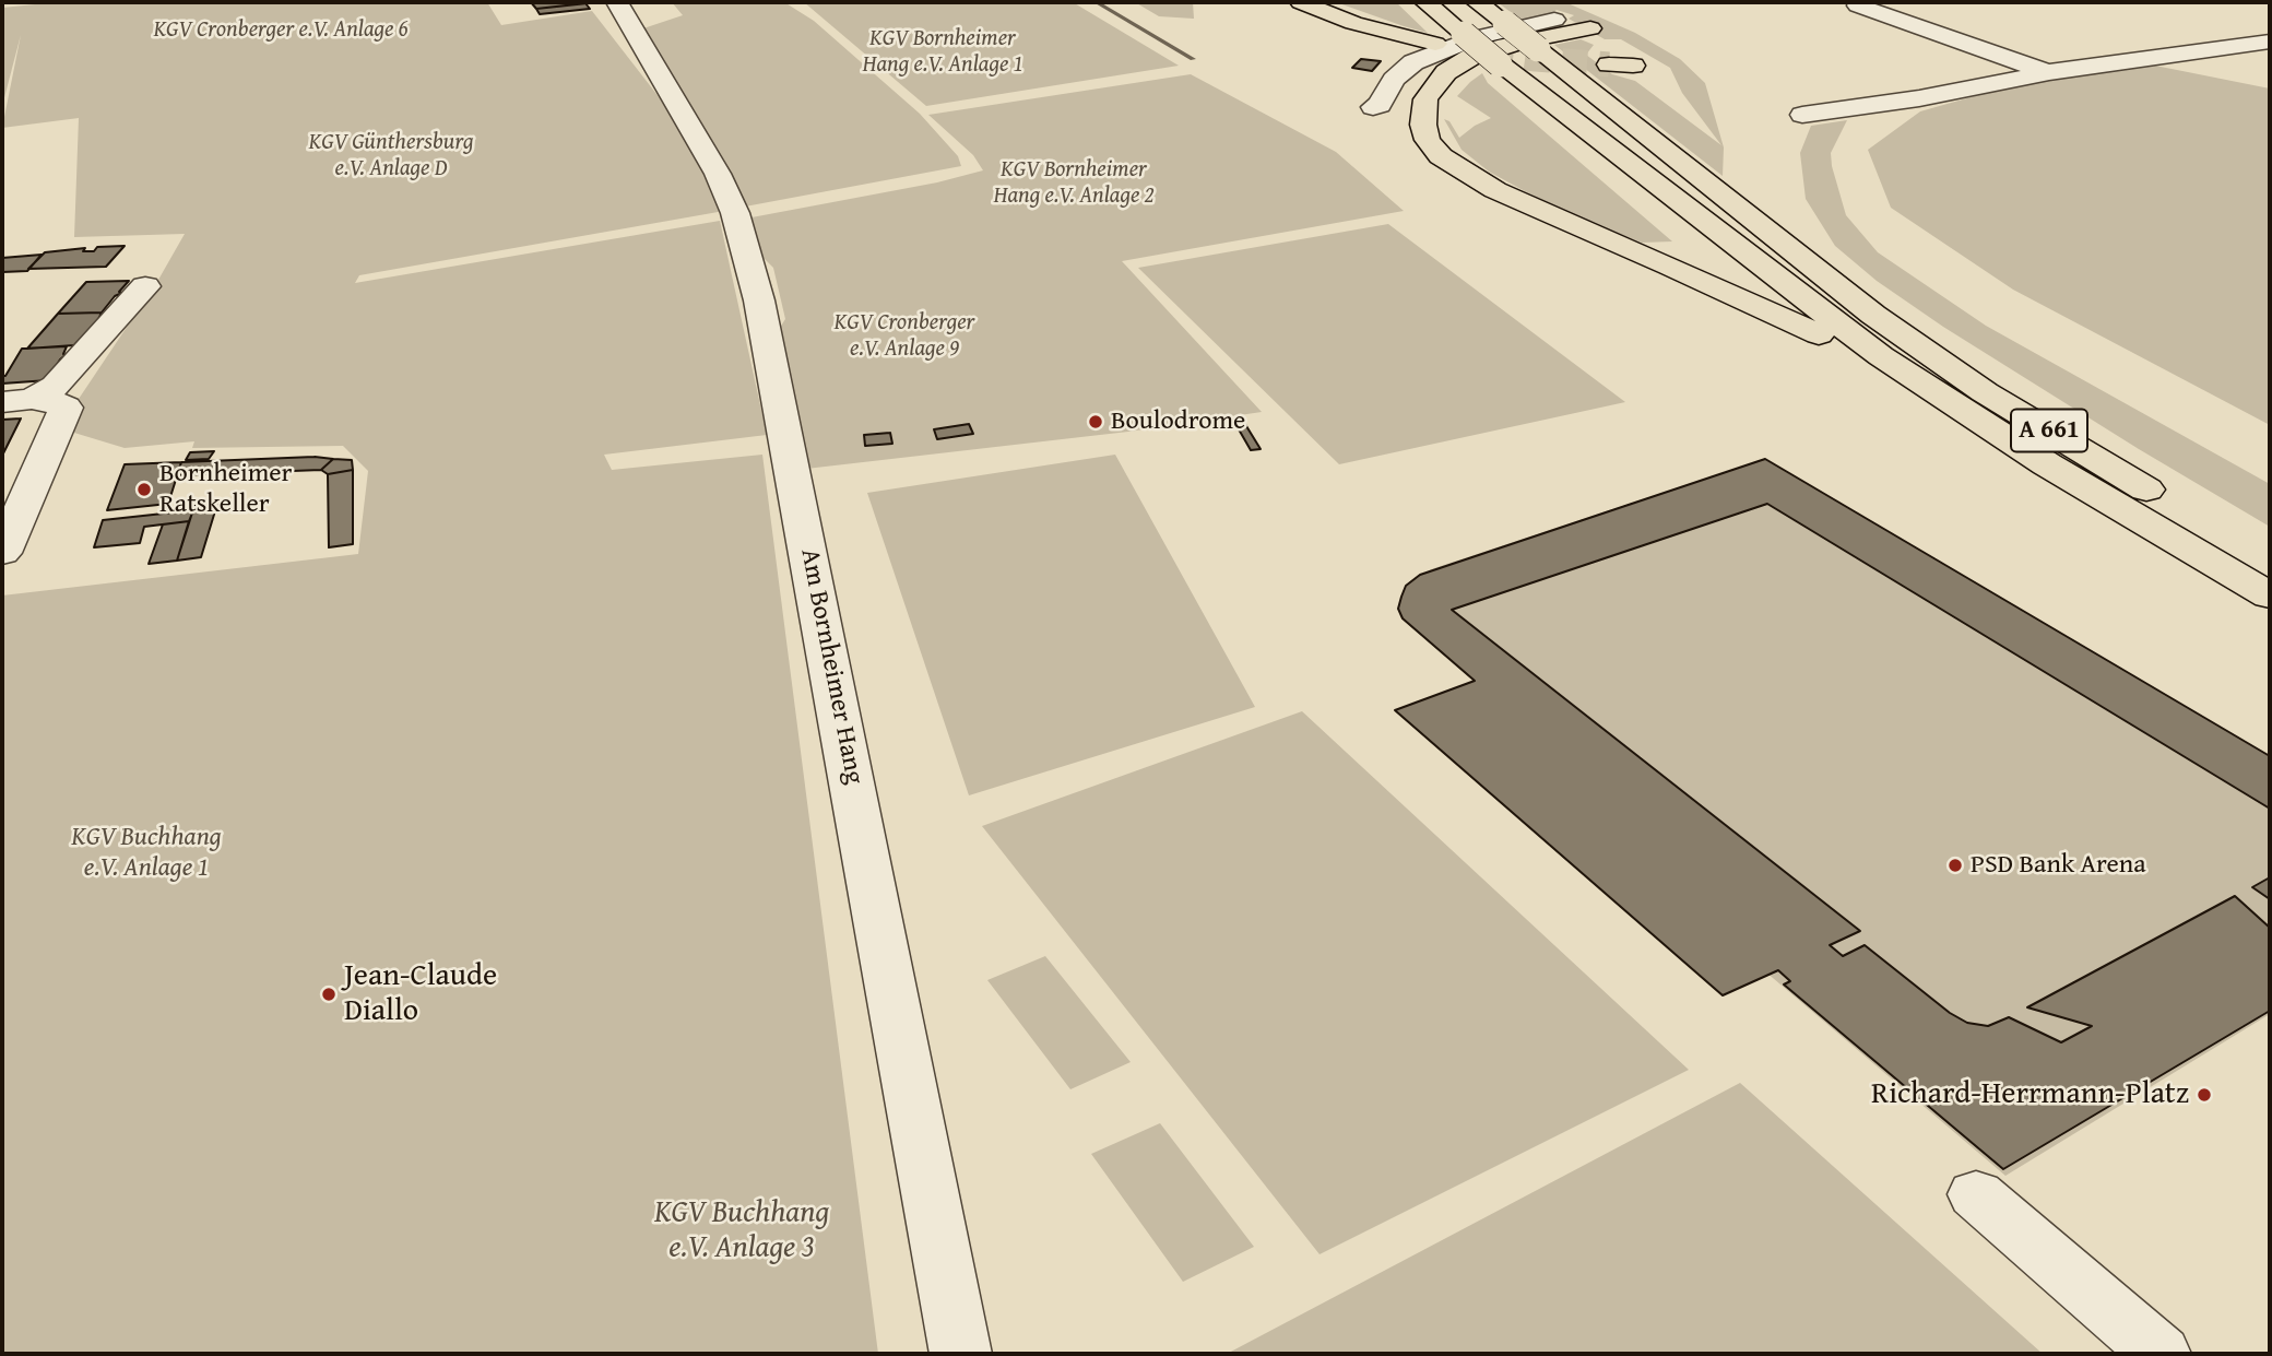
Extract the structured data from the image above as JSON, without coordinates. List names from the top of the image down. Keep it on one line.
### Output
{"streets":{"highway":["A 661"],"street":["Am Bornheimer Hang"]},"parks":["KGV Cronberger e.V. Anlage 6","KGV Bornheimer Hang e.V. Anlage 1","KGV Günthersburg e.V. Anlage D","KGV Bornheimer Hang e.V. Anlage 2","KGV Cronberger e.V. Anlage 9","KGV Buchhang e.V. Anlage 1","KGV Buchhang e.V. Anlage 3"],"places":["Boulodrome","Bornheimer Ratskeller","PSD Bank Arena","Jean-Claude Diallo","Richard-Herrmann-Platz"]}
